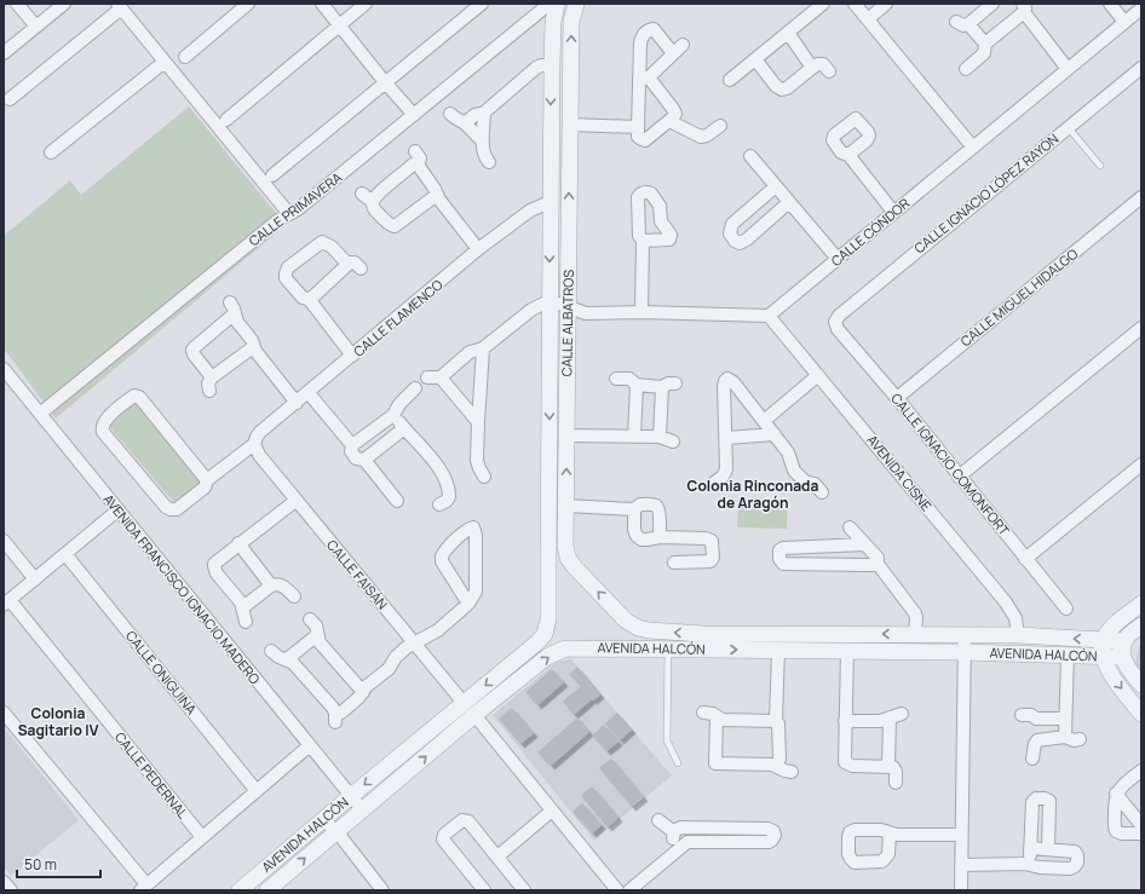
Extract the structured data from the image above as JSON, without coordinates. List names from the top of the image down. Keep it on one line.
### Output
{"streets":{"street":["CALLE IGNACIO LÓPEZ RAYÓN","CALLE PRIMAVERA","CALLE CÓNDOR","CALLE MIGUEL HIDALGO","CALLE FLAMENCO","CALLE ALBATROS","CALLE IGNACIO COMONFORT","AVENIDA CISNE","CALLE FAISÁN","AVENIDA FRANCISCO IGNACIO MADERO","AVENIDA HALCÓN","CALLE ONIGUINA","CALLE PEDERNAL"]},"crossings":[["CALLE IGNACIO LÓPEZ RAYÓN","CALLE IGNACIO COMONFORT"],["CALLE PRIMAVERA","AVENIDA FRANCISCO IGNACIO MADERO"],["CALLE CÓNDOR","AVENIDA CISNE"],["CALLE MIGUEL HIDALGO","CALLE IGNACIO COMONFORT"],["CALLE FLAMENCO","CALLE ALBATROS"],["CALLE FLAMENCO","CALLE FAISÁN"],["CALLE ALBATROS","AVENIDA HALCÓN"],["AVENIDA CISNE","AVENIDA HALCÓN"],["CALLE FAISÁN","AVENIDA HALCÓN"],["AVENIDA FRANCISCO IGNACIO MADERO","AVENIDA HALCÓN"]],"districts":["Colonia Rinconada de Aragón","Colonia Sagitario IV"],"scale_bar":"50 m"}
